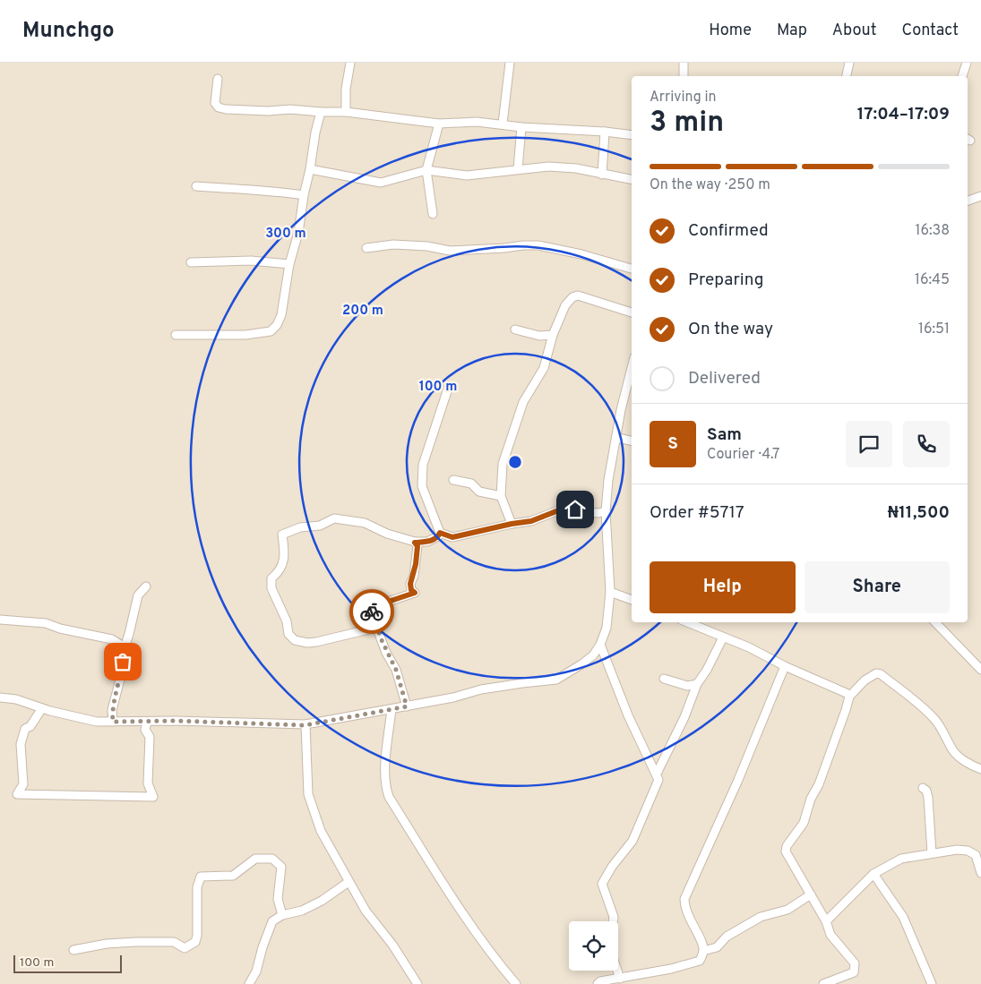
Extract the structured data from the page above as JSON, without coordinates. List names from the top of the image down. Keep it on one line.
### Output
{"scale_bar":"100 m","page":{"header":"Munchgo","nav":["Home","Map","About","Contact"],"heading":["3 min","Arriving in","17:04–17:09"],"panel":["Sam","Courier · 4.7","Order #5717","₦11,500"],"bar":"On the way · 250 m","list":[["Confirmed","16:38"],["Preparing","16:45"],["On the way","16:51"],"Delivered"],"round":"S","buttons":["Help","Share"],"scale":"100 m"},"rings":["300 m","200 m","100 m"]}
